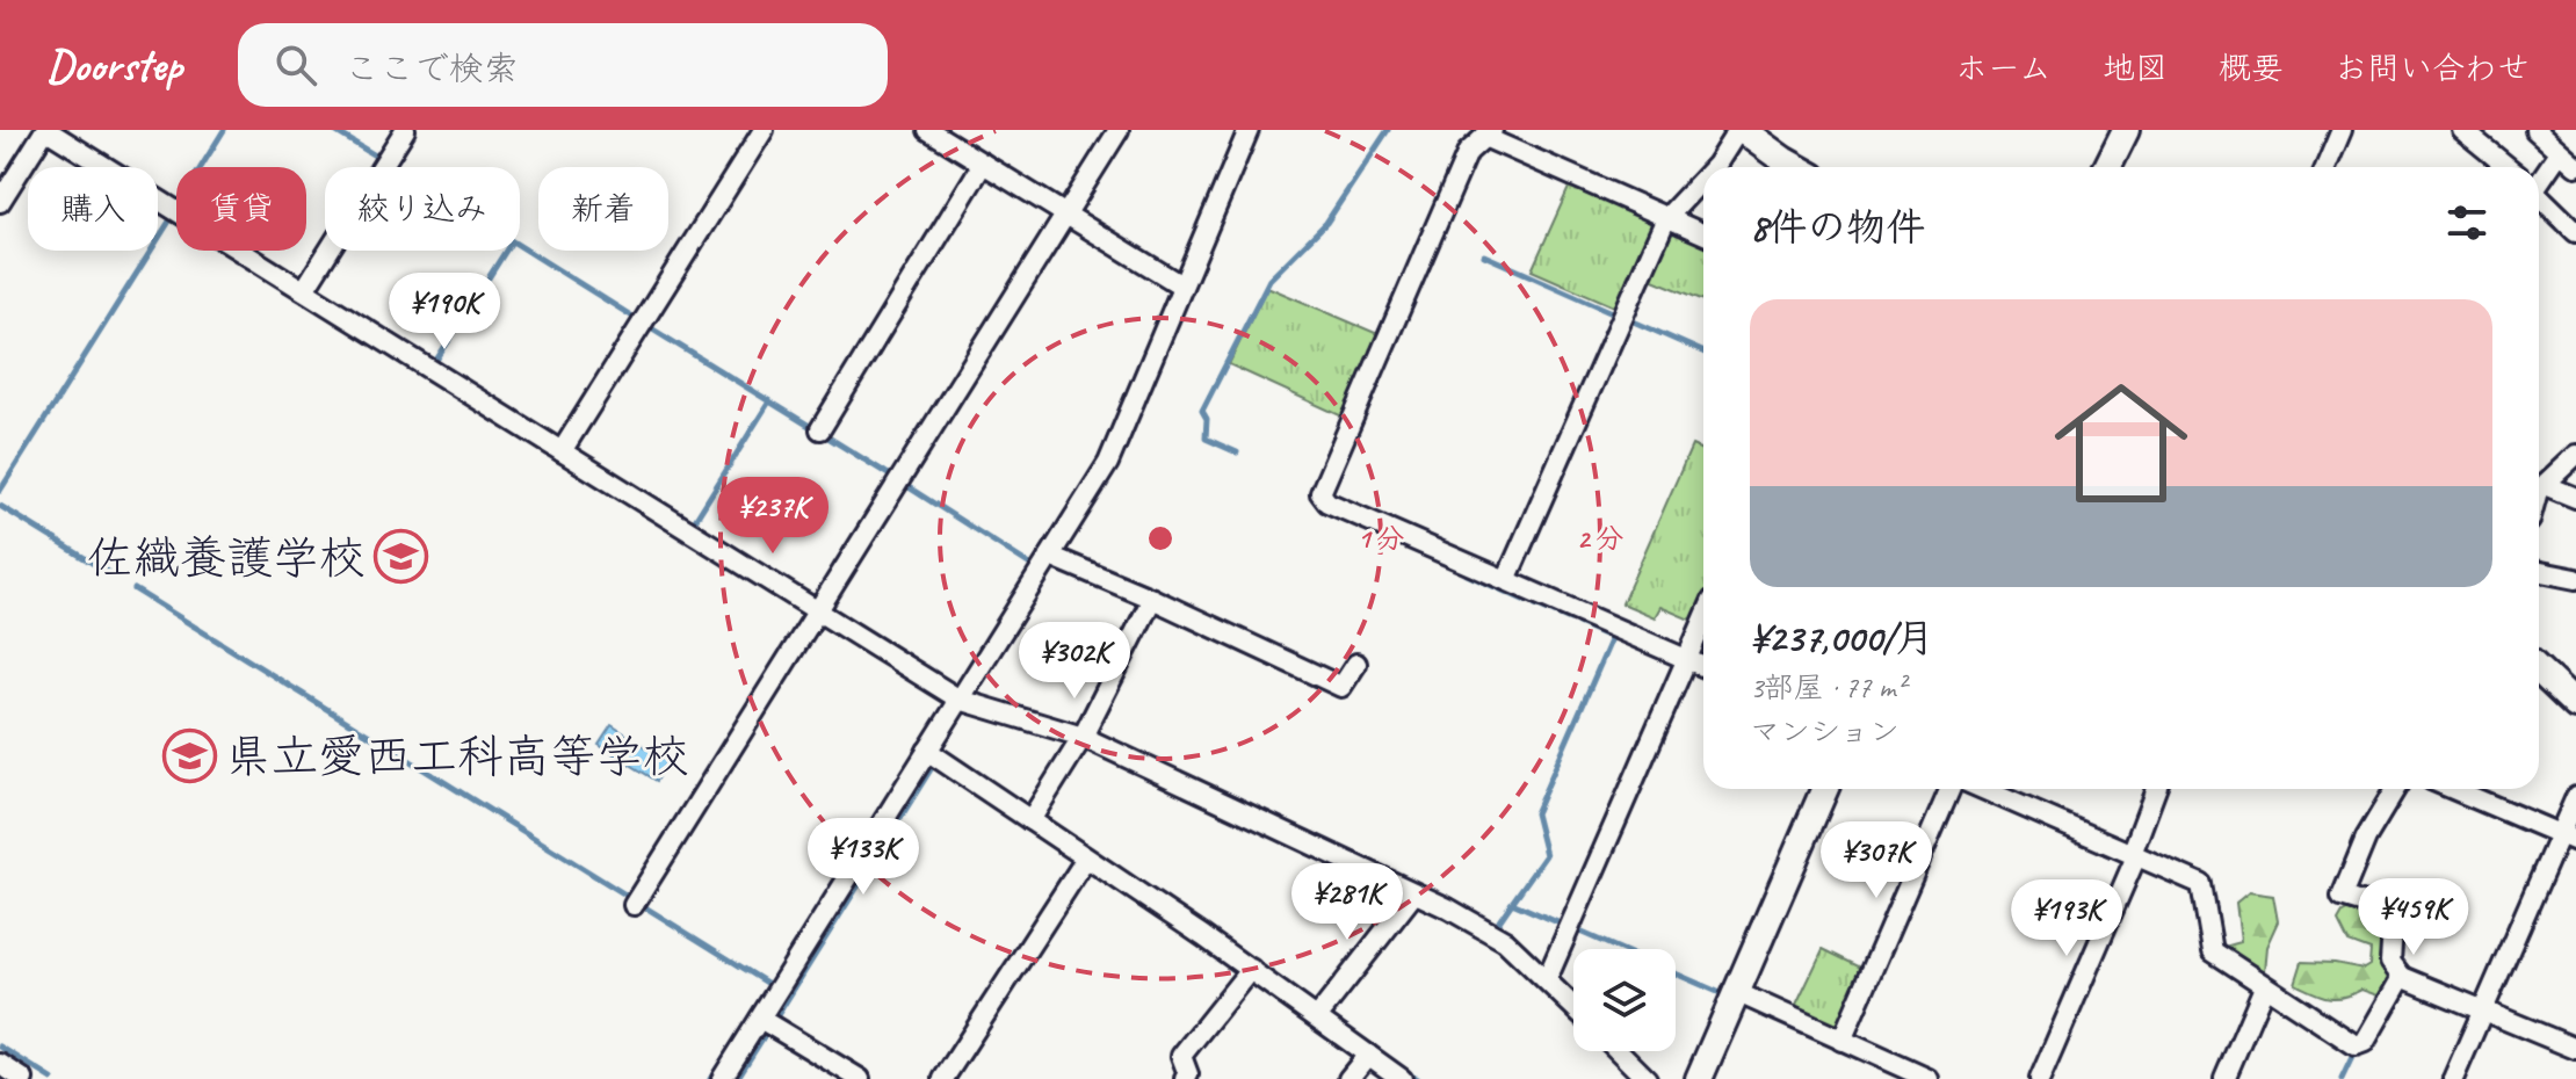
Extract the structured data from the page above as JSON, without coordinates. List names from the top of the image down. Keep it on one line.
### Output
{"places":{"school or university":["佐織養護学校","県立愛西工科高等学校"]},"page":{"header":"Doorstep","search":"ここで検索","nav":["ホーム","地図","概要","お問い合わせ"],"chip":["購入","賃貸","絞り込み","新着"],"heading":"8件の物件","price":["¥190K","¥237K","¥302K","¥133K","¥307K","¥281K","¥459K","¥193K"],"list":[{"name":"¥237,000/月","note":"3部屋 · 77 m² · マンション"}]},"rings":["1 分","2 分"]}
